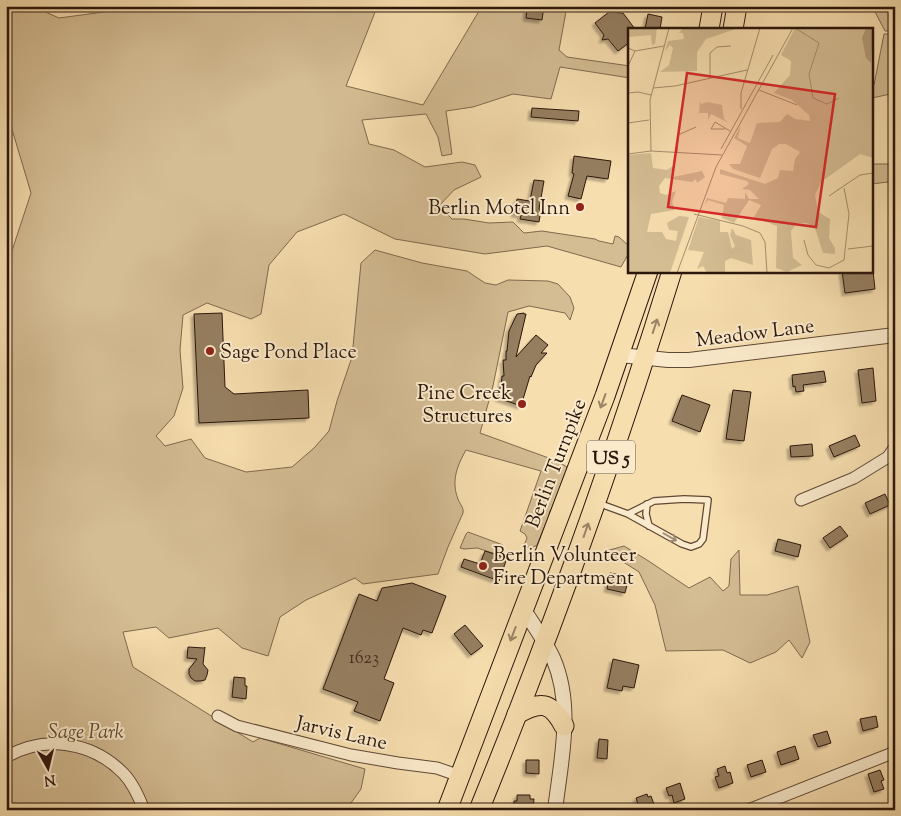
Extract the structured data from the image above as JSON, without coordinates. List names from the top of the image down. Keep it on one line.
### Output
{"streets":{"highway":["US 5","Berlin Turnpike"],"street":["Meadow Lane","Jarvis Lane"]},"crossings":[["Meadow Lane","US 5"],["Meadow Lane","Berlin Turnpike"],["Berlin Turnpike","Jarvis Lane"]],"parks":["Sage Park"],"places":["Berlin Motel Inn","Sage Pond Place","Pine Creek Structures","Berlin Volunteer Fire Department"],"house_numbers":["1623"],"north":"bottom"}
